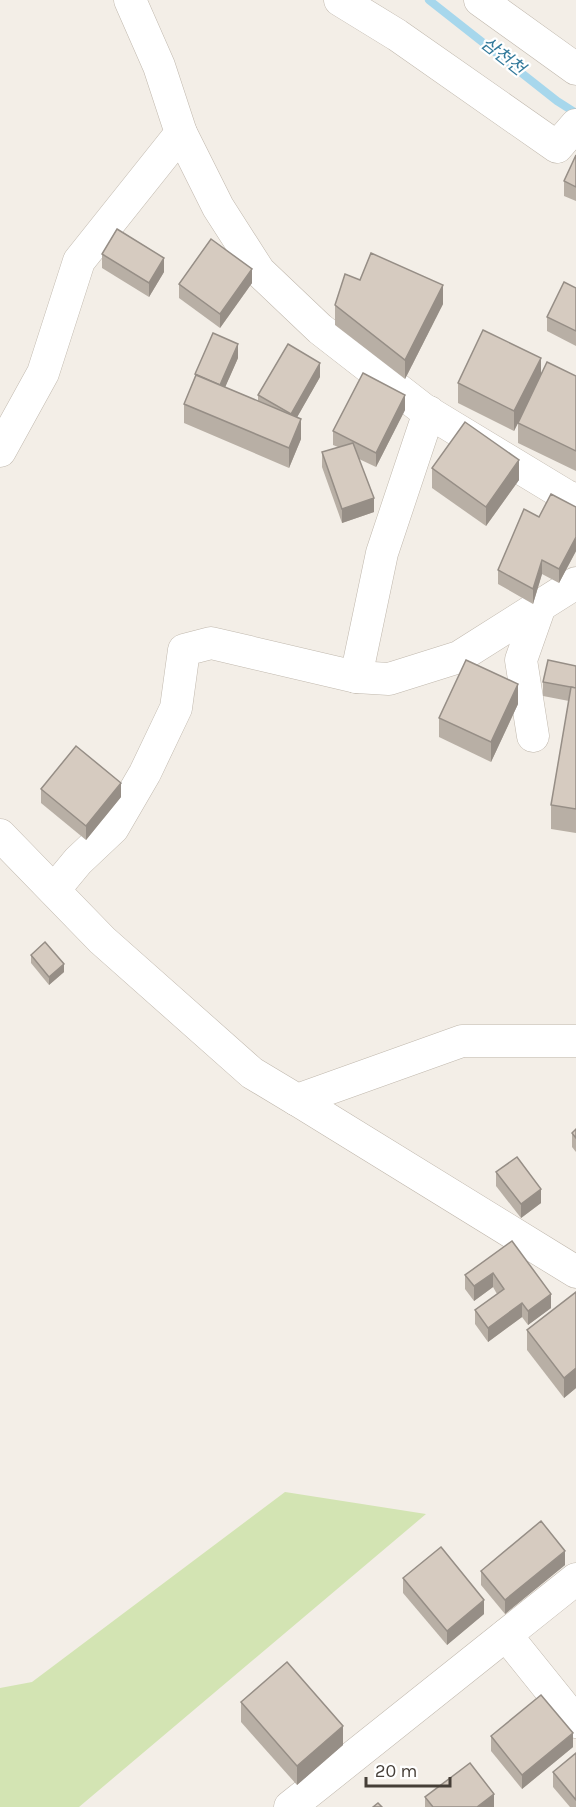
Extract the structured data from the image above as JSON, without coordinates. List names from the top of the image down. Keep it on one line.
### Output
{"water":["삼천천"],"scale_bar":"20 m"}
